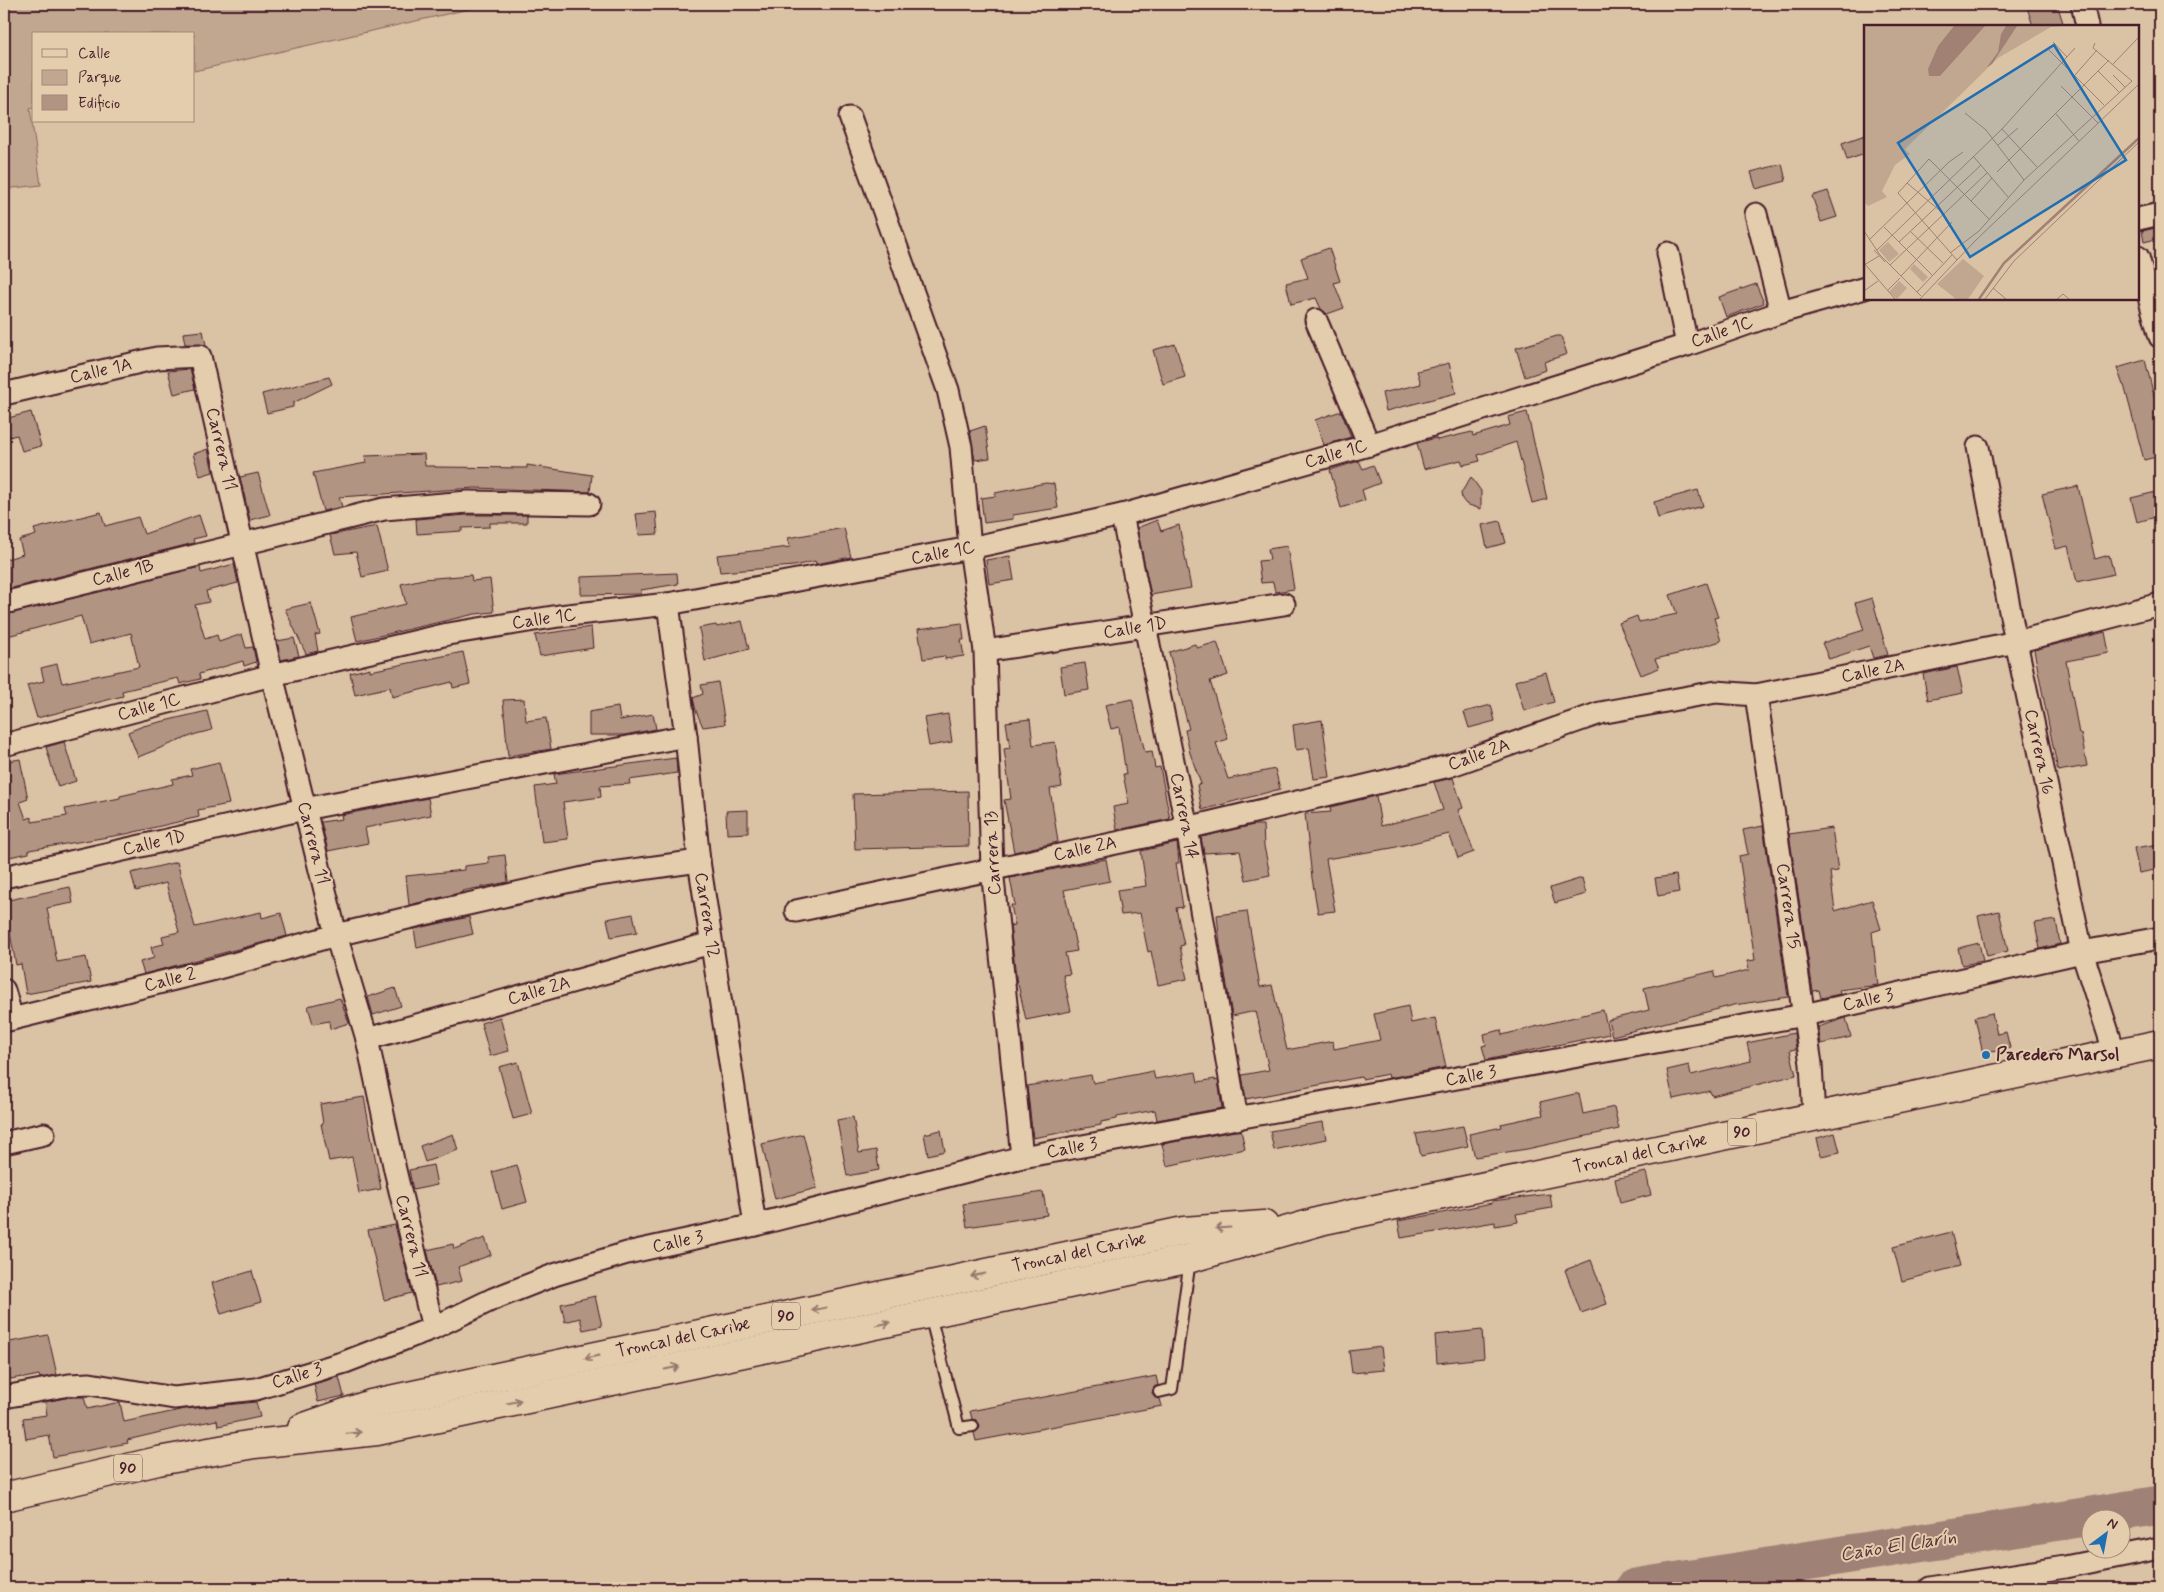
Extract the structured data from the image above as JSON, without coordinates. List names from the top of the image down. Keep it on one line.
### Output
{"streets":{"highway":["90","Troncal del Caribe"],"street":["Calle 1C","Calle 1A","Carrera 11","Calle 1B","Calle 1D","Calle 2A","Carrera 16","Carrera 14","Carrera 13","Carrera 15","Carrera 12","Calle 2","Calle 3"]},"crossings":[["Calle 1C","Carrera 11"],["Calle 1C","Carrera 14"],["Calle 1C","Carrera 13"],["Calle 1C","Carrera 12"],["Calle 1A","Carrera 11"],["Carrera 11","Calle 1B"],["Carrera 11","Calle 1D"],["Carrera 11","Calle 2A"],["Carrera 11","Calle 2"],["Carrera 11","Calle 3"],["Calle 1D","Carrera 14"],["Calle 1D","Carrera 13"],["Calle 1D","Carrera 12"],["Calle 2A","Carrera 16"],["Calle 2A","Carrera 14"],["Calle 2A","Carrera 13"],["Calle 2A","Carrera 15"],["Calle 2A","Carrera 12"],["Carrera 16","Calle 3"],["Carrera 16","Troncal del Caribe"],["Carrera 14","Calle 3"],["Carrera 13","Calle 3"],["Carrera 15","Calle 3"],["Carrera 15","Troncal del Caribe"],["Carrera 12","Calle 2"],["Carrera 12","Calle 3"]],"water":["Caño El Clarín"],"places":["Paredero Marsol"],"legend":["Calle","Parque","Edificio"],"north":"top right"}
